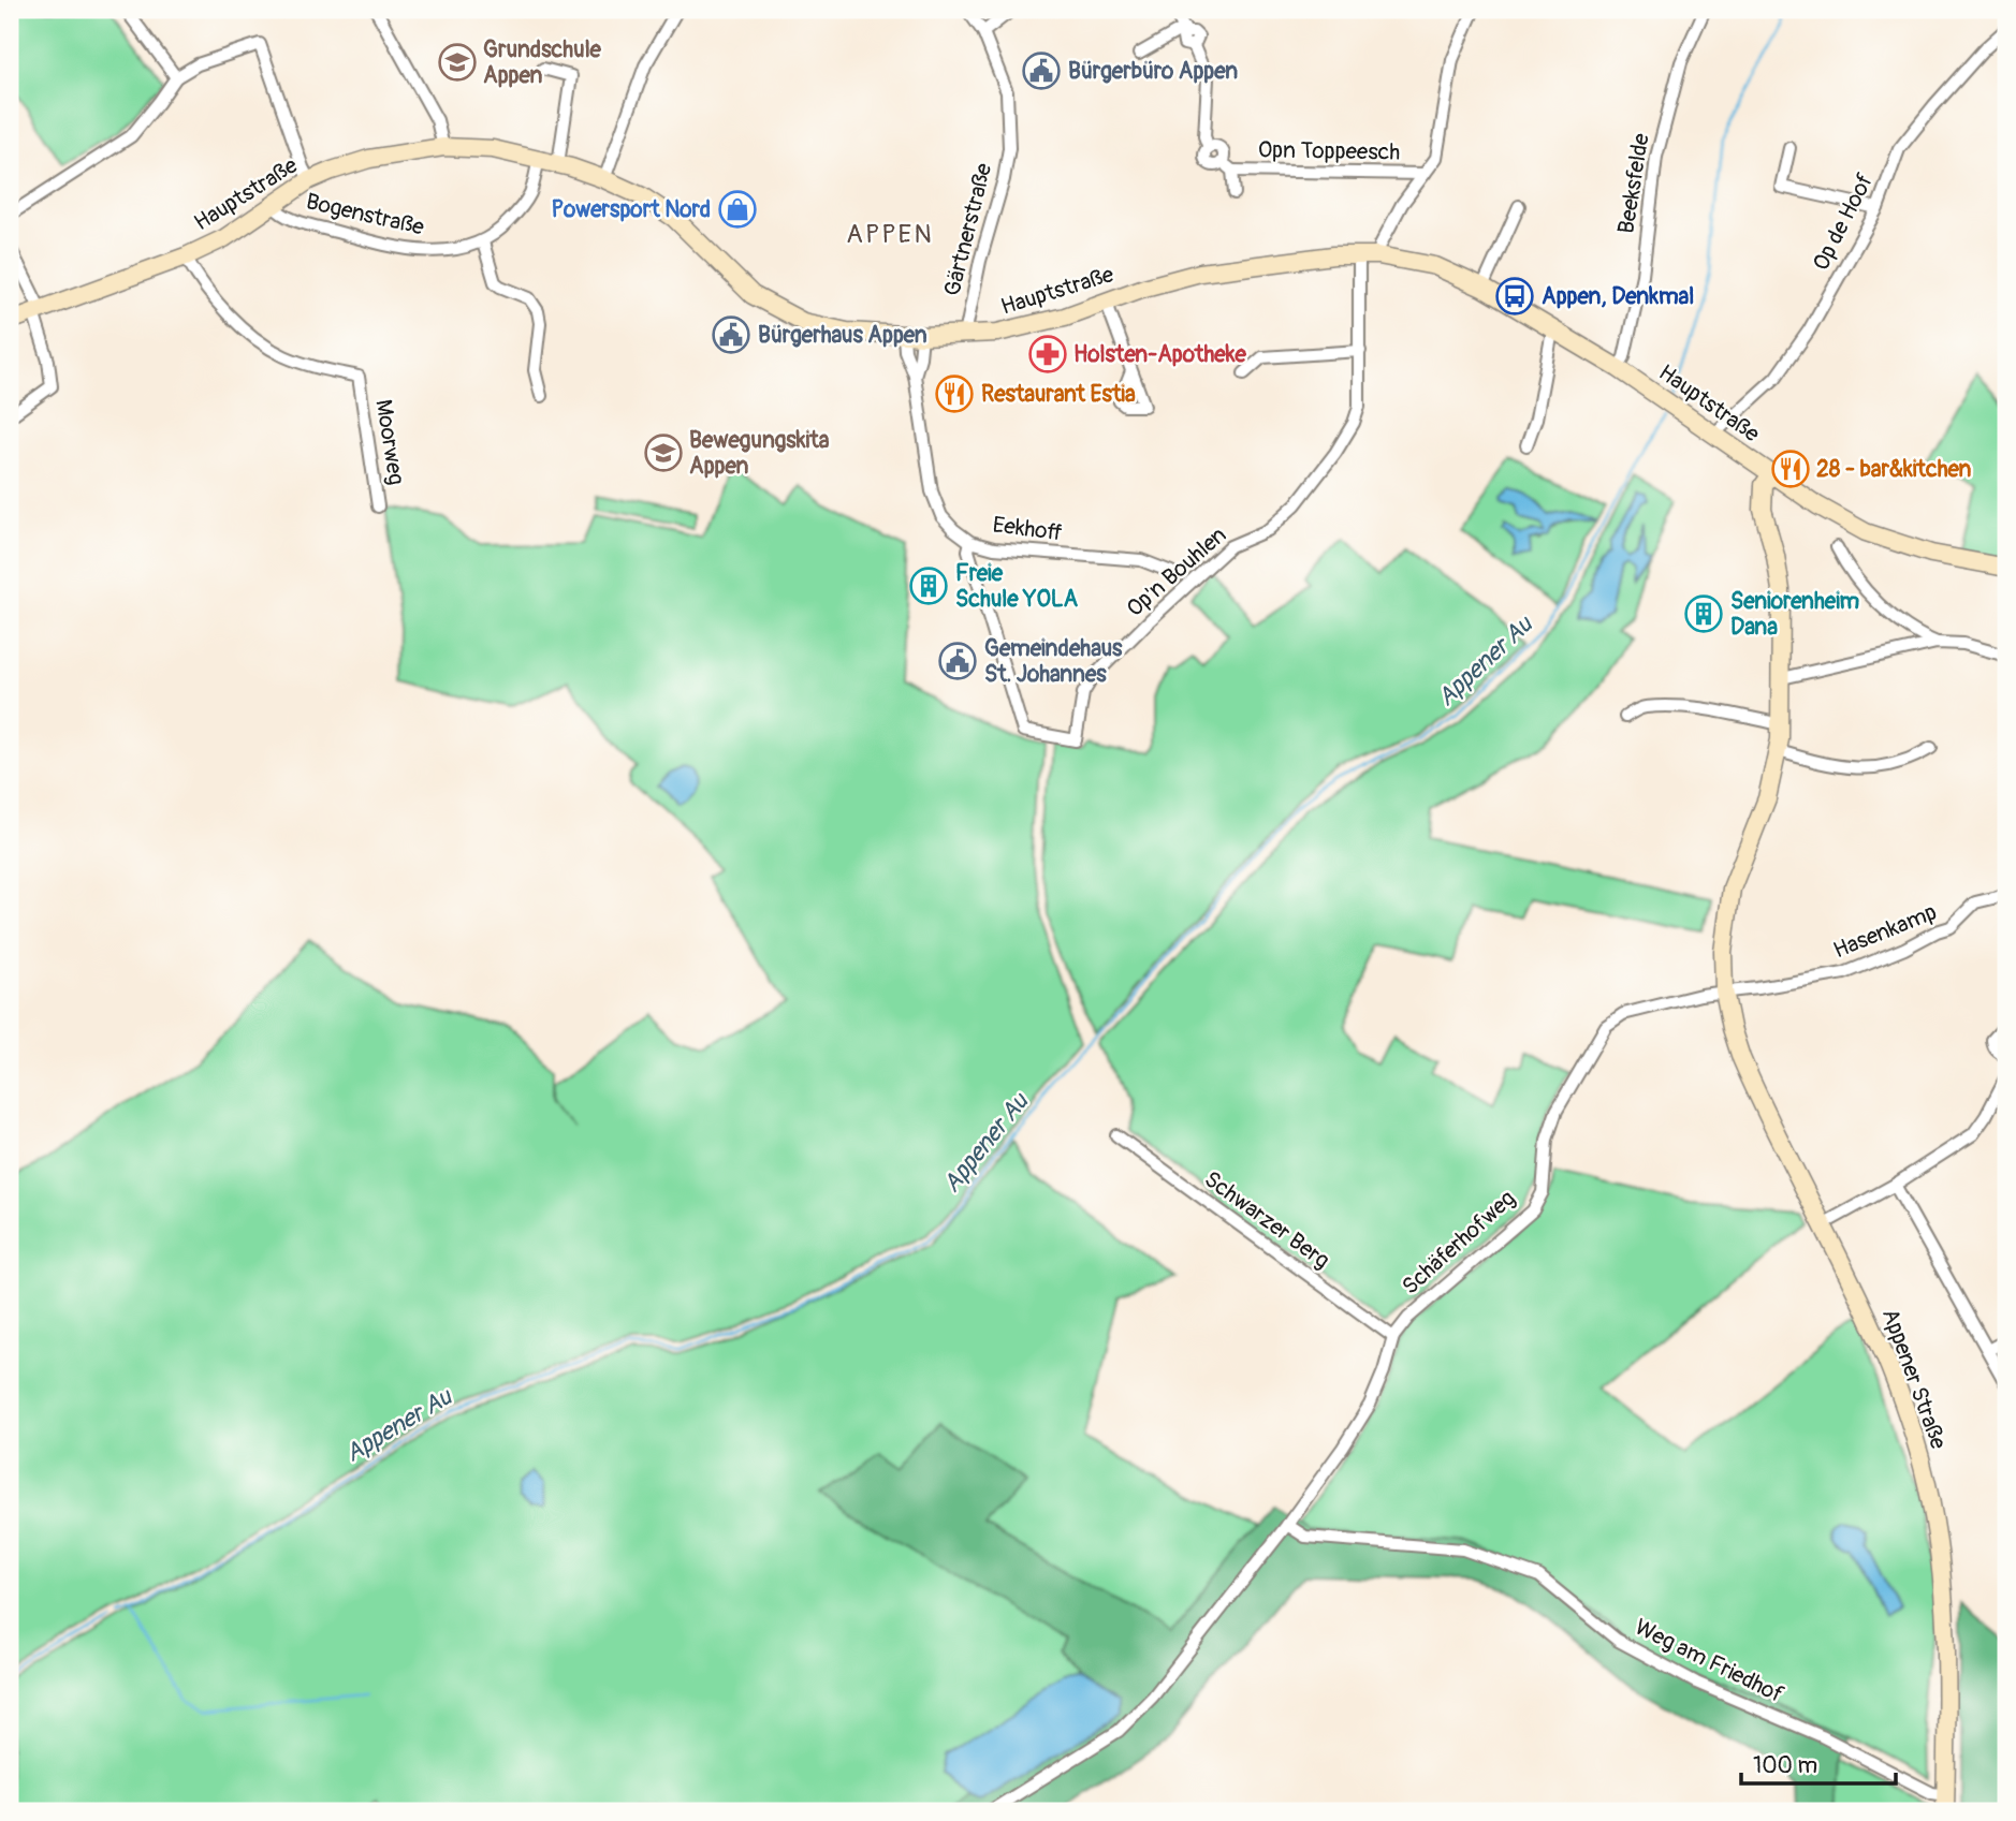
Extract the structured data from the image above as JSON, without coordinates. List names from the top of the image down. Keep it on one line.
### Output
{"streets":{"main road":["Hauptstraße","Appener Straße"],"street":["Opn Toppeesch","Beeksfelde","Bogenstraße","Op de Hoof","Gärtnerstraße","Moorweg","Eekhoff","Op'n Bouhlen","Hasenkamp","Schwarzer Berg","Schäferhofweg","Weg am Friedhof"]},"crossings":[["Opn Toppeesch","Hauptstraße"],["Beeksfelde","Hauptstraße"],["Hauptstraße","Bogenstraße"],["Hauptstraße","Op de Hoof"],["Hauptstraße","Gärtnerstraße"],["Hauptstraße","Moorweg"],["Hauptstraße","Eekhoff"],["Hauptstraße","Op'n Bouhlen"],["Eekhoff","Op'n Bouhlen"],["Hasenkamp","Schäferhofweg"],["Hasenkamp","Appener Straße"],["Schwarzer Berg","Schäferhofweg"],["Schäferhofweg","Appener Straße"],["Schäferhofweg","Weg am Friedhof"],["Appener Straße","Weg am Friedhof"]],"districts":["APPEN"],"water":["Appener Au"],"places":{"school or university":["Grundschule Appen","Bewegungskita Appen"],"public building":["Bürgerbüro Appen","Bürgerhaus Appen","Gemeindehaus St. Johannes"],"shop":["Powersport Nord"],"bus stop":["Appen, Denkmal"],"pharmacy":["Holsten-Apotheke"],"restaurant":["Restaurant Estia","28 - bar&kitchen"],"building":["Freie Schule YOLA","Seniorenheim Dana"]},"scale_bar":"100 m"}
